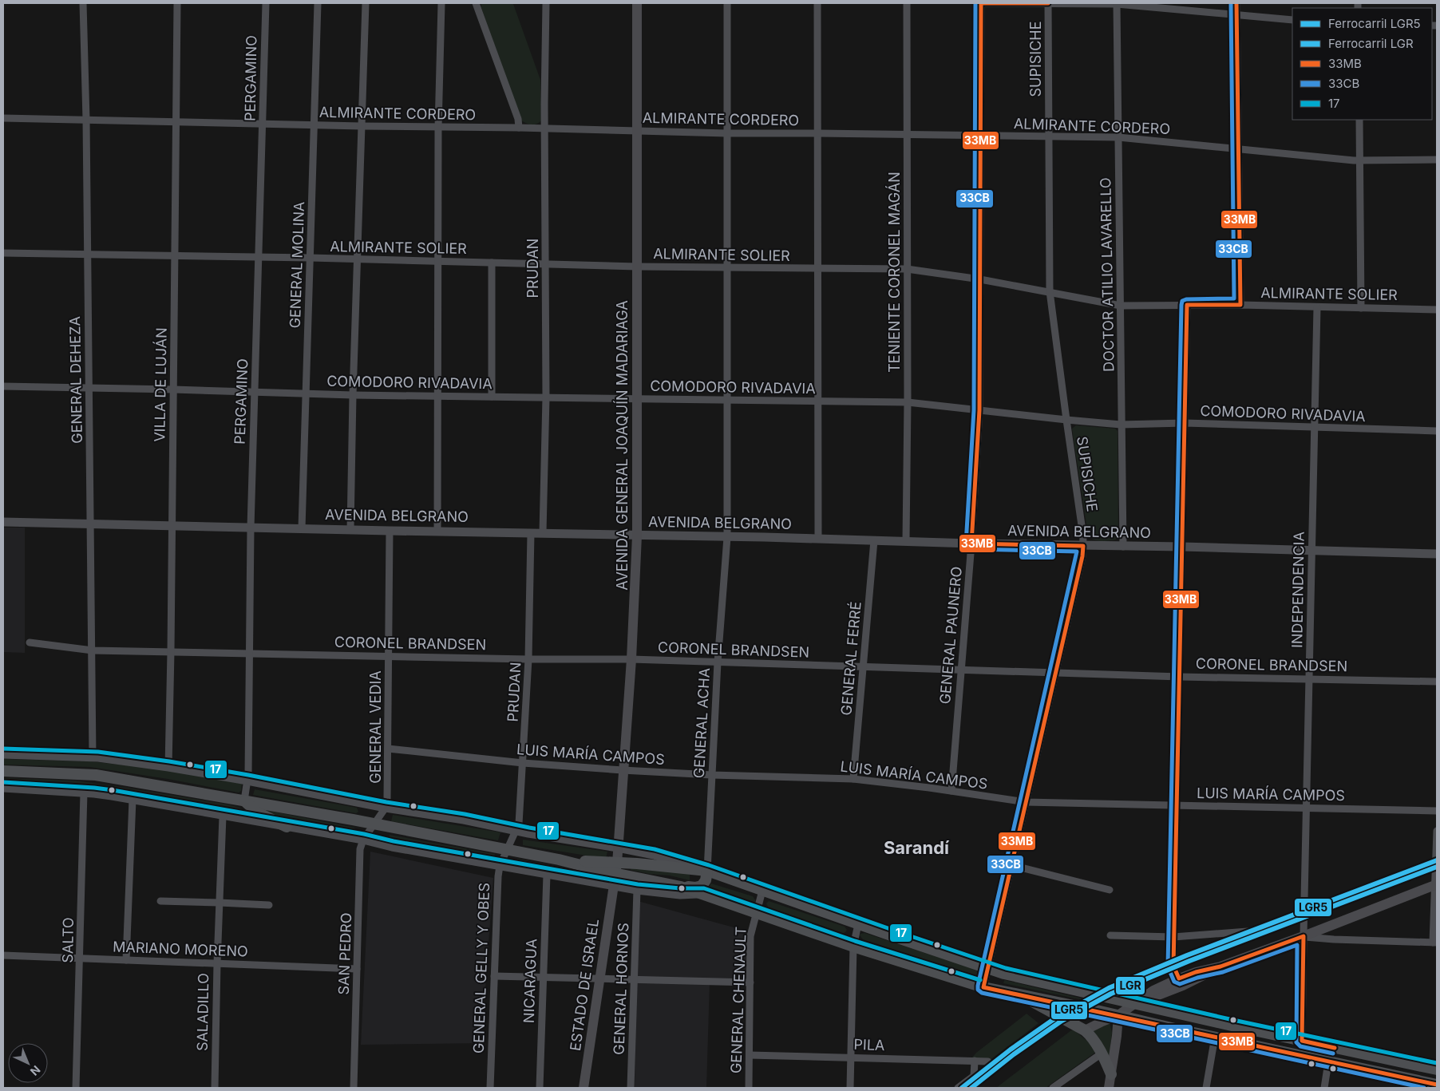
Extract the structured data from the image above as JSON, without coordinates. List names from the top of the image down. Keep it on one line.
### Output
{"streets":{"main road":["AVENIDA GENERAL JOAQUÍN MADARIAGA","ESTADO DE ISRAEL"],"street":["SUPISICHE","PERGAMINO","ALMIRANTE CORDERO","ALMIRANTE SOLIER","GENERAL MOLINA","PRUDAN","TENIENTE CORONEL MAGÁN","DOCTOR ATILIO LAVARELLO","GENERAL DEHEZA","COMODORO RIVADAVIA","VILLA DE LUJÁN","AVENIDA BELGRANO","INDEPENDENCIA","GENERAL PAUNERO","CORONEL BRANDSEN","GENERAL FERRÉ","GENERAL ACHA","GENERAL VEDIA","LUIS MARÍA CAMPOS","SALTO","MARIANO MORENO","SAN PEDRO","GENERAL GELLY Y OBES","NICARAGUA","GENERAL HORNOS","GENERAL CHENAULT","SALADILLO","PILA"]},"crossings":[["SUPISICHE","ALMIRANTE CORDERO"],["SUPISICHE","ALMIRANTE SOLIER"],["SUPISICHE","COMODORO RIVADAVIA"],["SUPISICHE","AVENIDA BELGRANO"],["SUPISICHE","CORONEL BRANDSEN"],["SUPISICHE","LUIS MARÍA CAMPOS"],["PERGAMINO","ALMIRANTE CORDERO"],["PERGAMINO","ALMIRANTE SOLIER"],["PERGAMINO","COMODORO RIVADAVIA"],["PERGAMINO","AVENIDA BELGRANO"],["PERGAMINO","CORONEL BRANDSEN"],["ALMIRANTE CORDERO","GENERAL MOLINA"],["ALMIRANTE CORDERO","PRUDAN"],["ALMIRANTE CORDERO","TENIENTE CORONEL MAGÁN"],["ALMIRANTE CORDERO","DOCTOR ATILIO LAVARELLO"],["ALMIRANTE CORDERO","GENERAL DEHEZA"],["ALMIRANTE CORDERO","VILLA DE LUJÁN"],["ALMIRANTE CORDERO","AVENIDA GENERAL JOAQUÍN MADARIAGA"],["ALMIRANTE CORDERO","GENERAL PAUNERO"],["ALMIRANTE CORDERO","GENERAL ACHA"],["ALMIRANTE SOLIER","GENERAL MOLINA"],["ALMIRANTE SOLIER","PRUDAN"],["ALMIRANTE SOLIER","TENIENTE CORONEL MAGÁN"],["ALMIRANTE SOLIER","DOCTOR ATILIO LAVARELLO"],["ALMIRANTE SOLIER","GENERAL DEHEZA"],["ALMIRANTE SOLIER","VILLA DE LUJÁN"],["ALMIRANTE SOLIER","AVENIDA GENERAL JOAQUÍN MADARIAGA"],["ALMIRANTE SOLIER","INDEPENDENCIA"],["ALMIRANTE SOLIER","GENERAL PAUNERO"],["ALMIRANTE SOLIER","GENERAL ACHA"],["GENERAL MOLINA","COMODORO RIVADAVIA"],["GENERAL MOLINA","AVENIDA BELGRANO"],["PRUDAN","COMODORO RIVADAVIA"],["PRUDAN","AVENIDA BELGRANO"],["PRUDAN","CORONEL BRANDSEN"],["PRUDAN","LUIS MARÍA CAMPOS"],["PRUDAN","GENERAL GELLY Y OBES"],["TENIENTE CORONEL MAGÁN","COMODORO RIVADAVIA"],["TENIENTE CORONEL MAGÁN","AVENIDA BELGRANO"],["DOCTOR ATILIO LAVARELLO","COMODORO RIVADAVIA"],["DOCTOR ATILIO LAVARELLO","AVENIDA BELGRANO"],["GENERAL DEHEZA","COMODORO RIVADAVIA"],["GENERAL DEHEZA","AVENIDA BELGRANO"],["GENERAL DEHEZA","CORONEL BRANDSEN"],["COMODORO RIVADAVIA","VILLA DE LUJÁN"],["COMODORO RIVADAVIA","AVENIDA GENERAL JOAQUÍN MADARIAGA"],["COMODORO RIVADAVIA","INDEPENDENCIA"],["COMODORO RIVADAVIA","GENERAL PAUNERO"],["COMODORO RIVADAVIA","GENERAL ACHA"],["VILLA DE LUJÁN","AVENIDA BELGRANO"],["VILLA DE LUJÁN","CORONEL BRANDSEN"],["AVENIDA GENERAL JOAQUÍN MADARIAGA","AVENIDA BELGRANO"],["AVENIDA GENERAL JOAQUÍN MADARIAGA","CORONEL BRANDSEN"],["AVENIDA GENERAL JOAQUÍN MADARIAGA","LUIS MARÍA CAMPOS"],["AVENIDA GENERAL JOAQUÍN MADARIAGA","ESTADO DE ISRAEL"],["AVENIDA BELGRANO","INDEPENDENCIA"],["AVENIDA BELGRANO","GENERAL PAUNERO"],["AVENIDA BELGRANO","GENERAL FERRÉ"],["AVENIDA BELGRANO","GENERAL ACHA"],["AVENIDA BELGRANO","GENERAL VEDIA"],["INDEPENDENCIA","CORONEL BRANDSEN"],["INDEPENDENCIA","LUIS MARÍA CAMPOS"],["GENERAL PAUNERO","CORONEL BRANDSEN"],["GENERAL PAUNERO","LUIS MARÍA CAMPOS"],["CORONEL BRANDSEN","GENERAL FERRÉ"],["CORONEL BRANDSEN","GENERAL ACHA"],["CORONEL BRANDSEN","GENERAL VEDIA"],["GENERAL FERRÉ","LUIS MARÍA CAMPOS"],["GENERAL ACHA","LUIS MARÍA CAMPOS"],["GENERAL VEDIA","LUIS MARÍA CAMPOS"],["GENERAL VEDIA","SAN PEDRO"],["SALTO","MARIANO MORENO"],["MARIANO MORENO","SAN PEDRO"],["MARIANO MORENO","SALADILLO"],["GENERAL CHENAULT","PILA"]],"districts":["Sarandí"],"lines":["transit line 33MB","transit line 33CB","transit line 17","rail line LGR5","rail line LGR"],"legend":["Ferrocarril LGR5","Ferrocarril LGR","33MB","33CB","17"],"north":"bottom right"}
